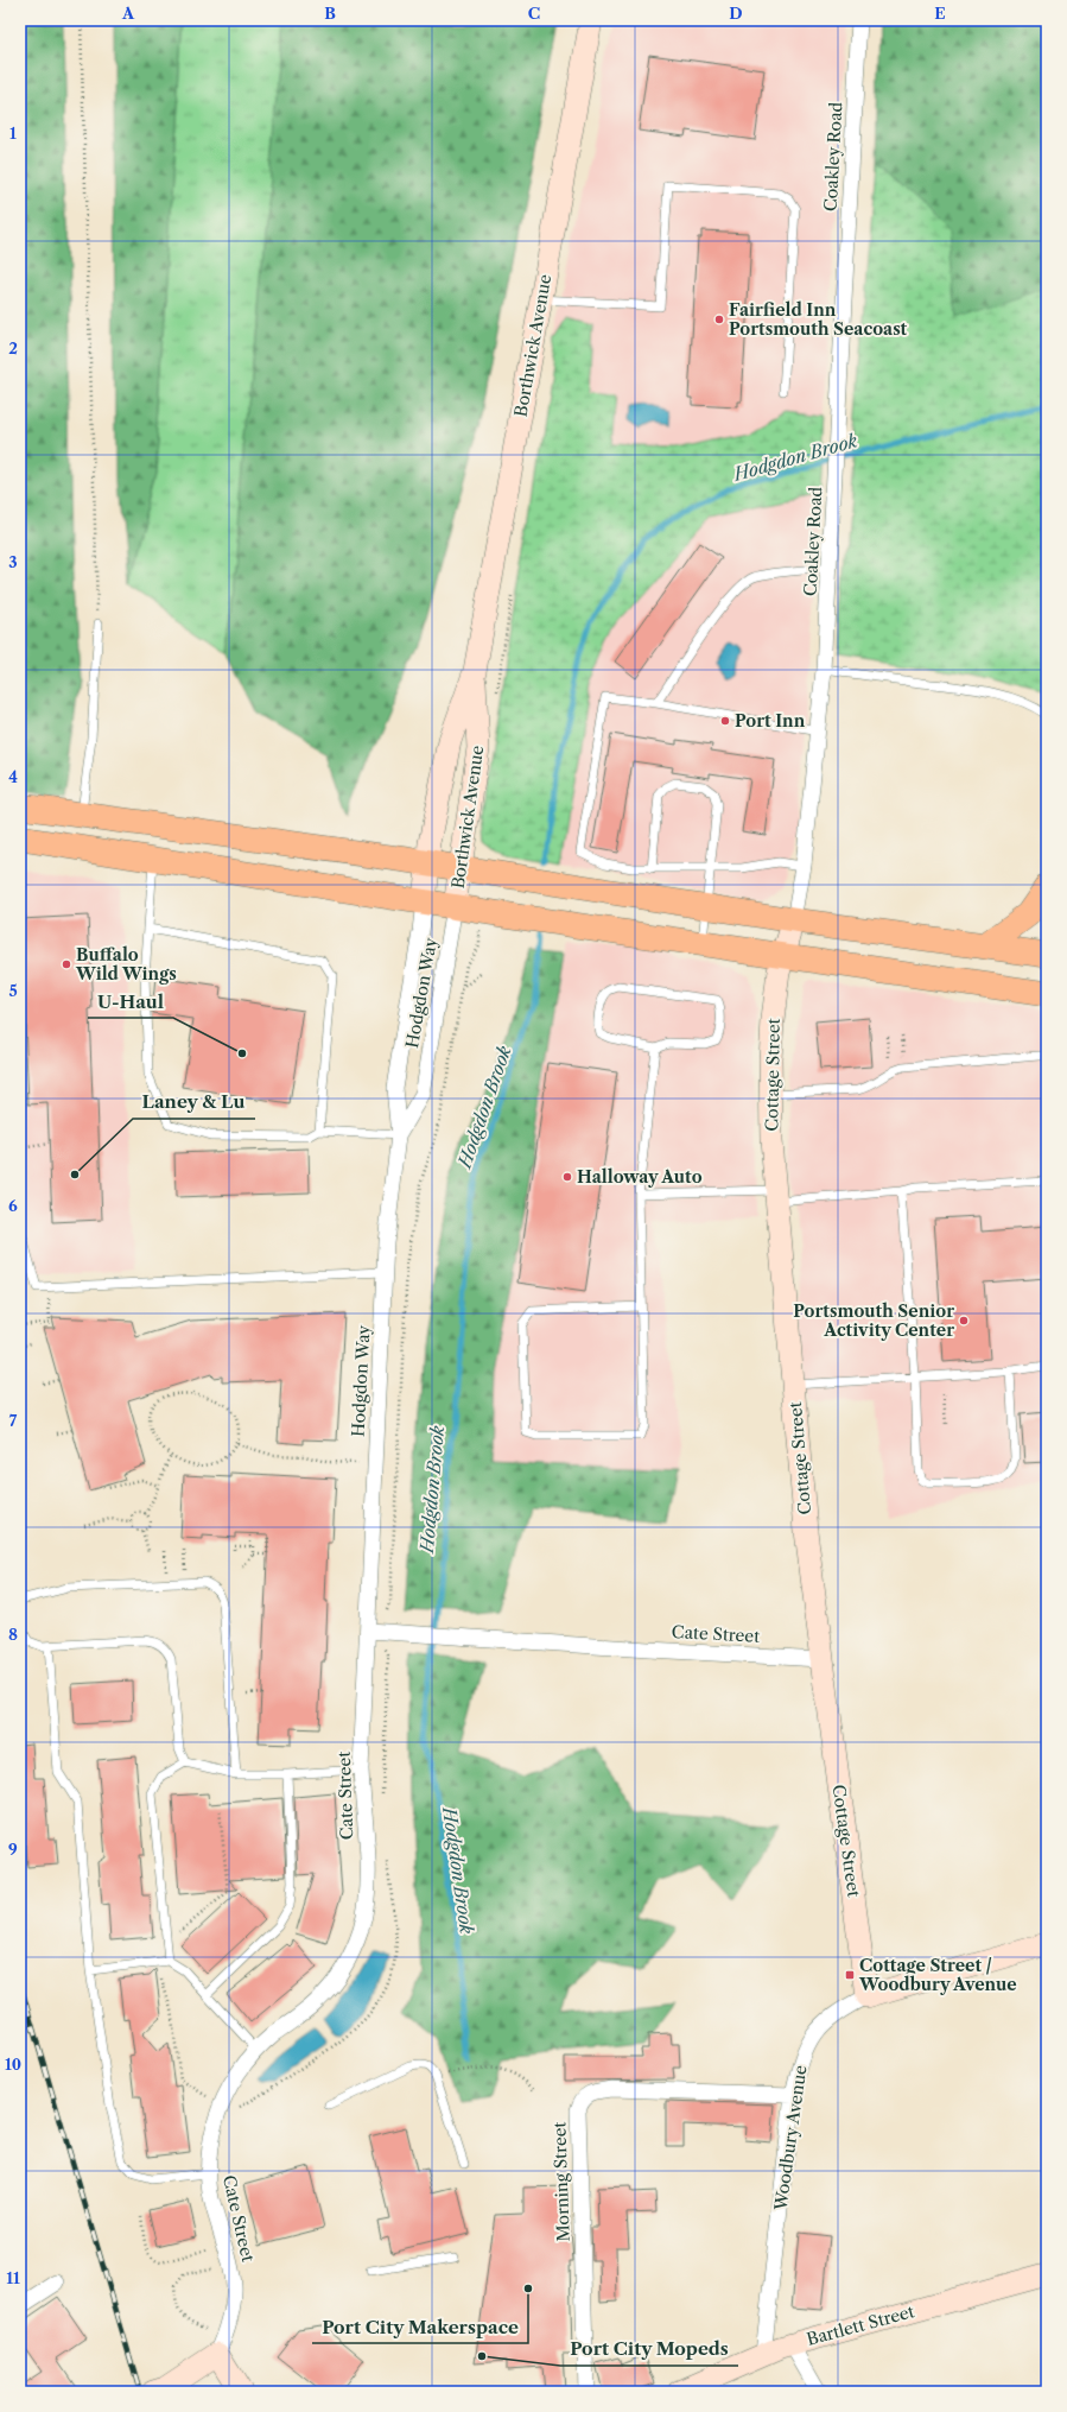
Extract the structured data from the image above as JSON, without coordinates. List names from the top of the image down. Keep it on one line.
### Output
{"streets":{"street":["Coakley Road","Borthwick Avenue","Hodgdon Way","Cottage Street","Cate Street","Woodbury Avenue","Morning Street","Bartlett Street"]},"crossings":[["Coakley Road","Cottage Street"],["Borthwick Avenue","Hodgdon Way"],["Hodgdon Way","Cate Street"],["Cottage Street","Cate Street"],["Cottage Street","Woodbury Avenue"],["Woodbury Avenue","Morning Street"],["Woodbury Avenue","Bartlett Street"]],"water":["Hodgdon Brook"],"places":{"other":["Fairfield Inn Portsmouth Seacoast","Port Inn","Buffalo Wild Wings","U-Haul","Laney & Lu","Halloway Auto","Portsmouth Senior Activity Center","Port City Makerspace","Port City Mopeds"],"transit":["Cottage Street / Woodbury Avenue"]},"grid":{"columns":["A","B","C","D","E"],"rows":["1","2","3","4","5","6","7","8","9","10","11"]}}
